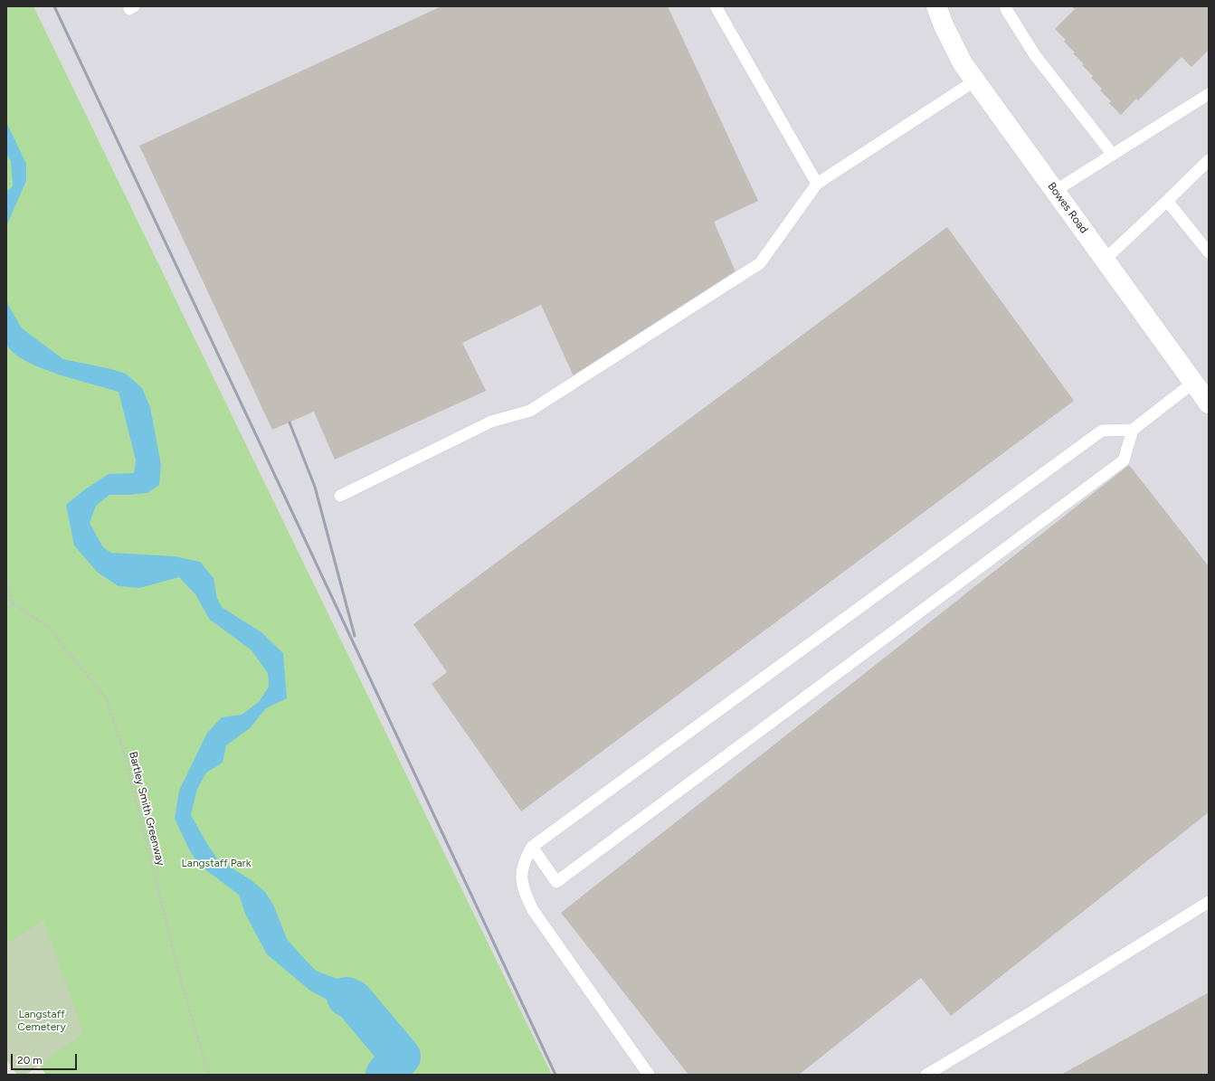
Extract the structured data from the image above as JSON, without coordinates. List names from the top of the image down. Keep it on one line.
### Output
{"streets":{"street":["Bowes Road"],"path":["Bartley Smith Greenway"]},"parks":["Langstaff Park","Langstaff Cemetery"],"scale_bar":"20 m"}
